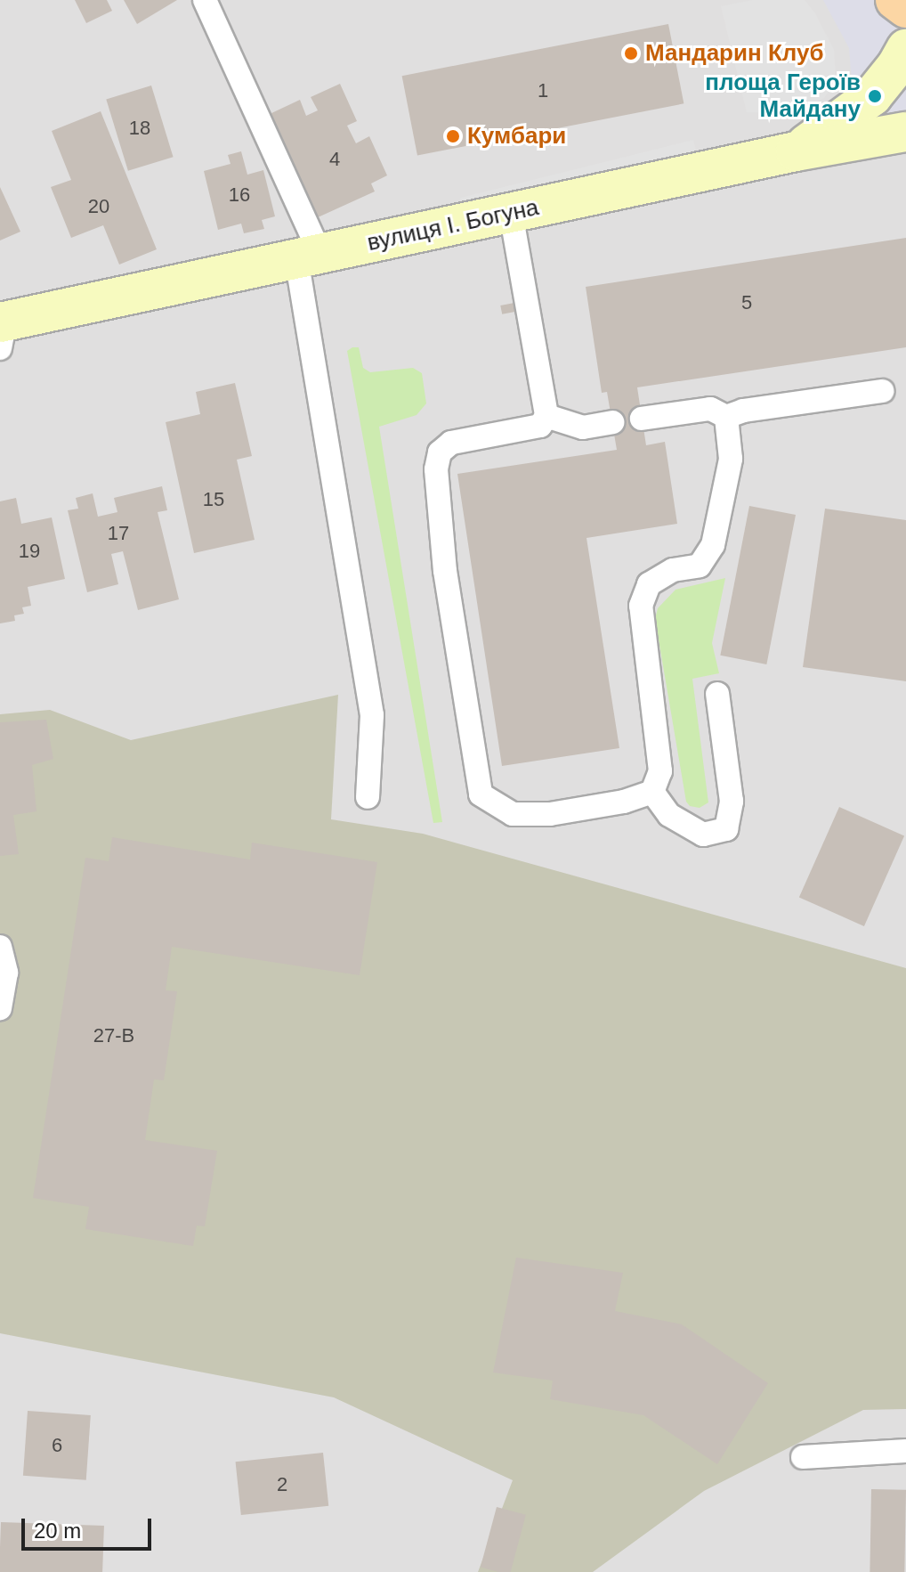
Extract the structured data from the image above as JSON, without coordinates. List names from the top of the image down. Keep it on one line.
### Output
{"streets":{"street":["вулиця І. Богуна"]},"places":["Мандарин Клуб","площа Героїв Майдану","Кумбари"],"house_numbers":["1","18","4","16","20","5","15","17","19","27-В","6","2"],"scale_bar":"20 m"}
